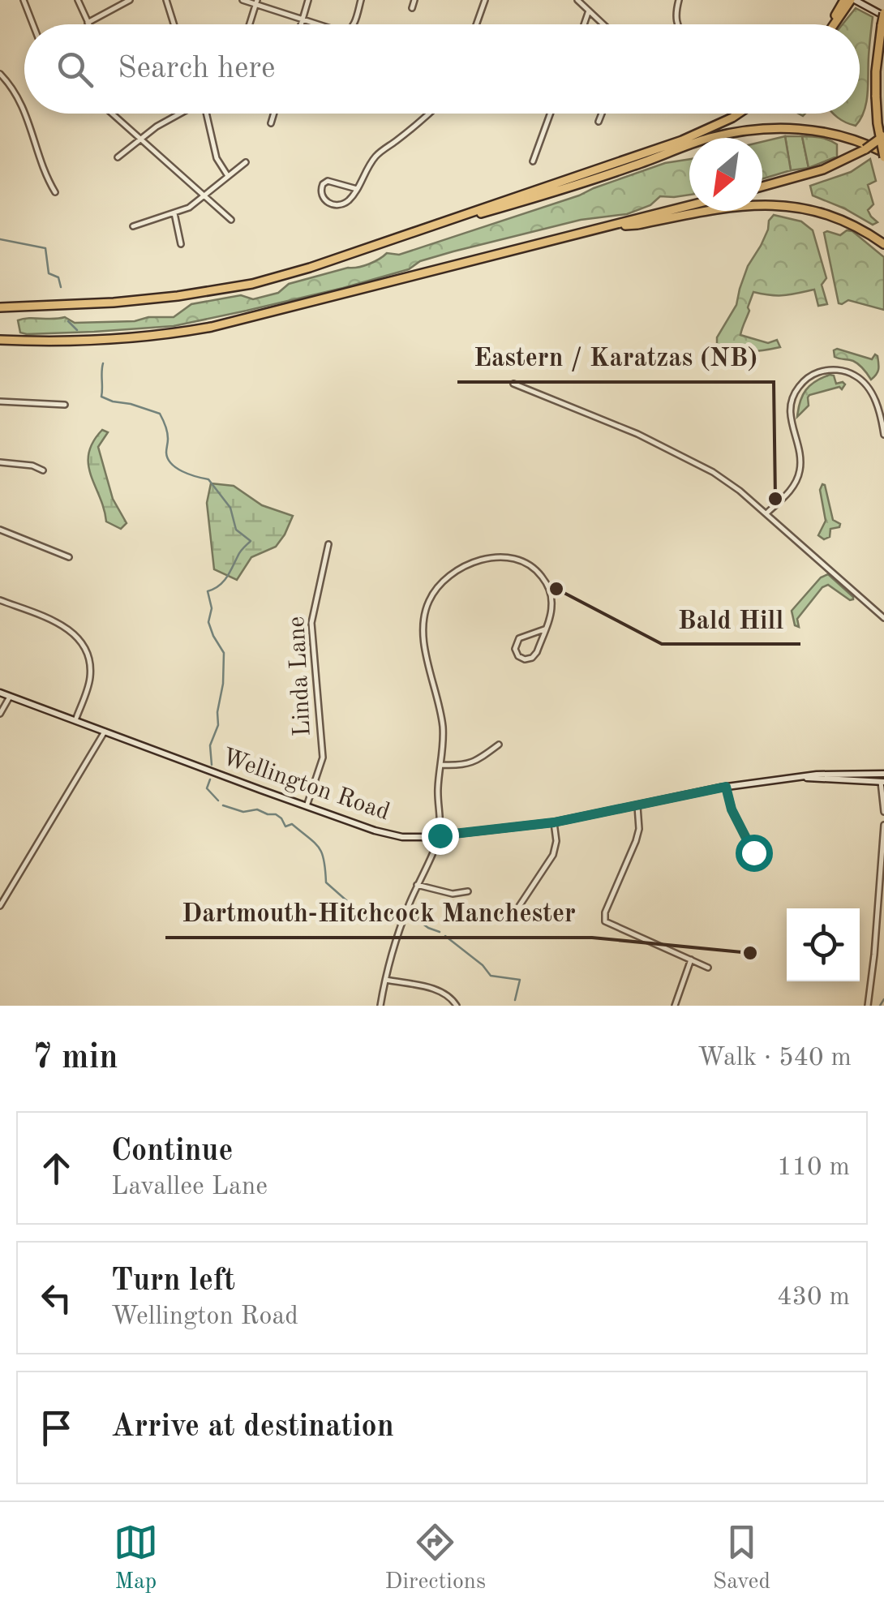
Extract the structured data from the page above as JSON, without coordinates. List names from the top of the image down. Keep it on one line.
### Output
{"streets":{"main road":["Wellington Road"],"street":["Linda Lane"]},"crossings":[["Linda Lane","Wellington Road"]],"places":["Eastern / Karatzas (NB)","Bald Hill","Dartmouth-Hitchcock Manchester"],"north":"bottom left","page":{"search":"Search here","heading":["7 min","Walk · 540 m"],"list":[["Continue","Lavallee Lane","110 m"],["Turn left","Wellington Road","430 m"],"Arrive at destination"],"nav":["Map","Directions","Saved"]}}
